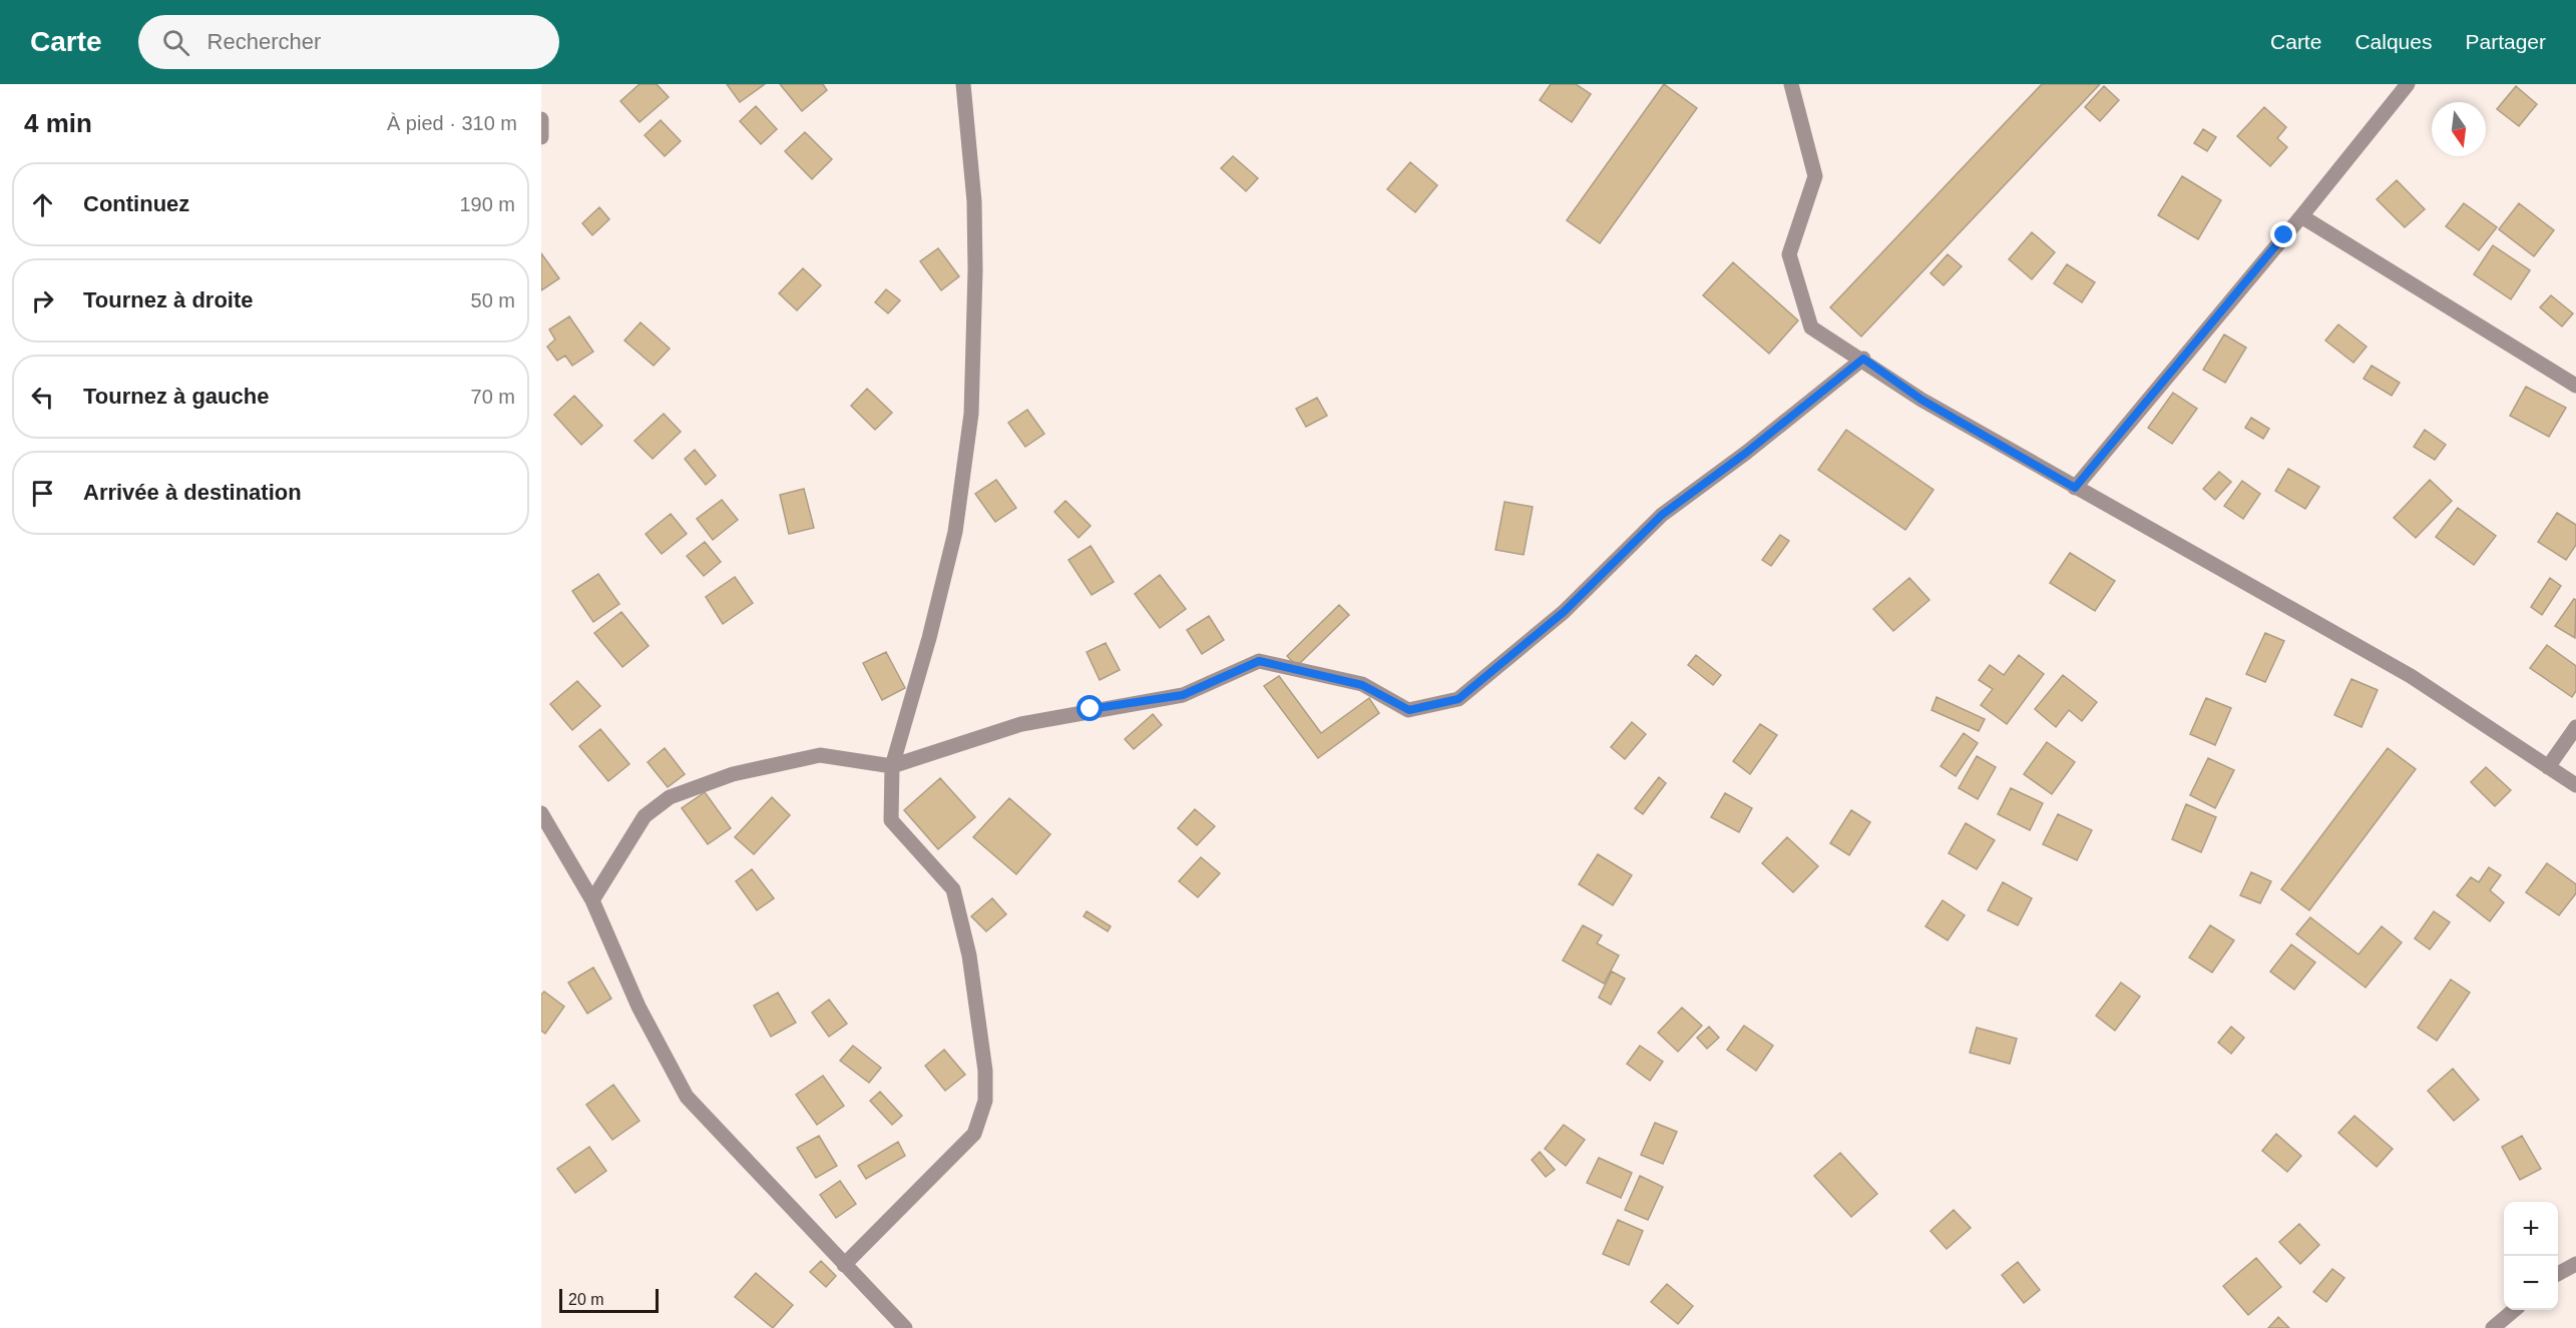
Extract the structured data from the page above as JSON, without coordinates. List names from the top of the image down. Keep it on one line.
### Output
{"scale_bar":"20 m","north":"bottom","page":{"header":"Carte","search":"Rechercher","nav":["Carte","Calques","Partager"],"heading":["4 min","À pied · 310 m"],"list":[["Continuez","190 m"],["Tournez à droite","50 m"],["Tournez à gauche","70 m"],"Arrivée à destination"],"map_buttons":["+","−"],"scale":"20 m"}}
